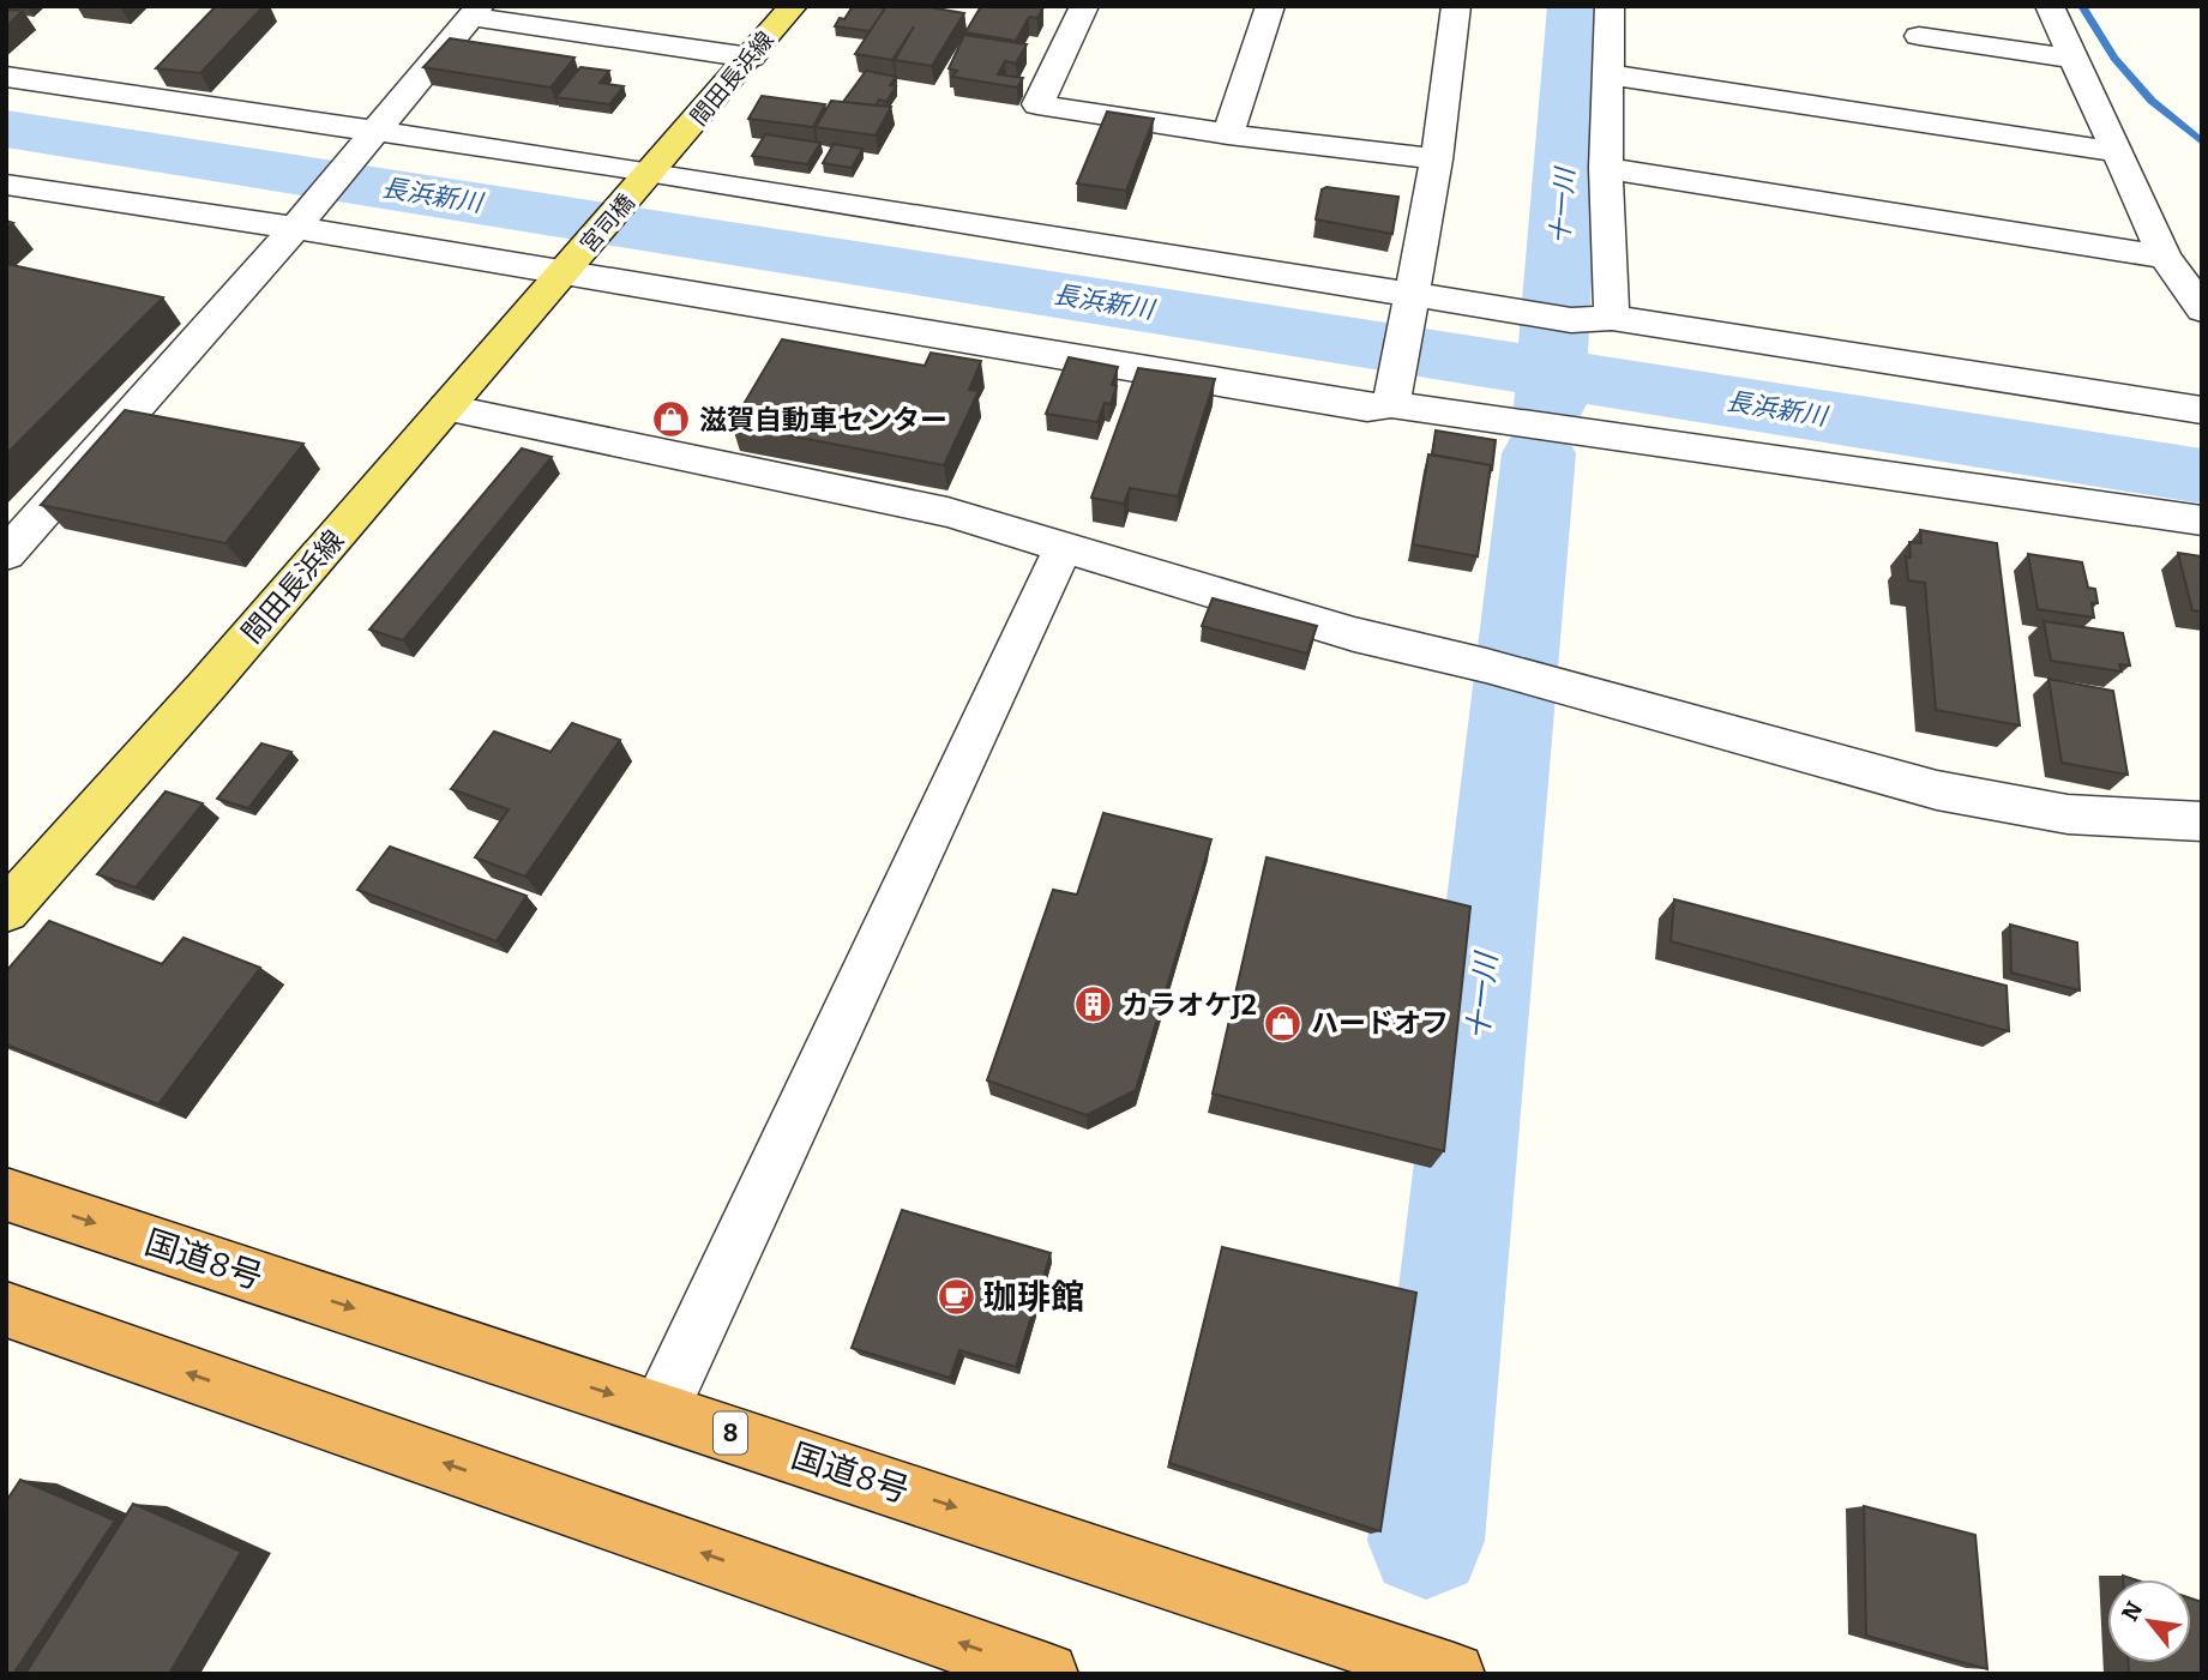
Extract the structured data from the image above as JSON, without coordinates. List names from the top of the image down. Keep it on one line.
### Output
{"streets":{"highway":["国道8号","8"],"main road":["間田長浜線","宮司橋"]},"crossings":[["間田長浜線","宮司橋"]],"water":["長浜新川","十一川"],"places":{"shop":["滋賀自動車センター","ハードオフ"],"building":["カラオケJ2"],"cafe":["珈琲館"]},"north":"top left"}
